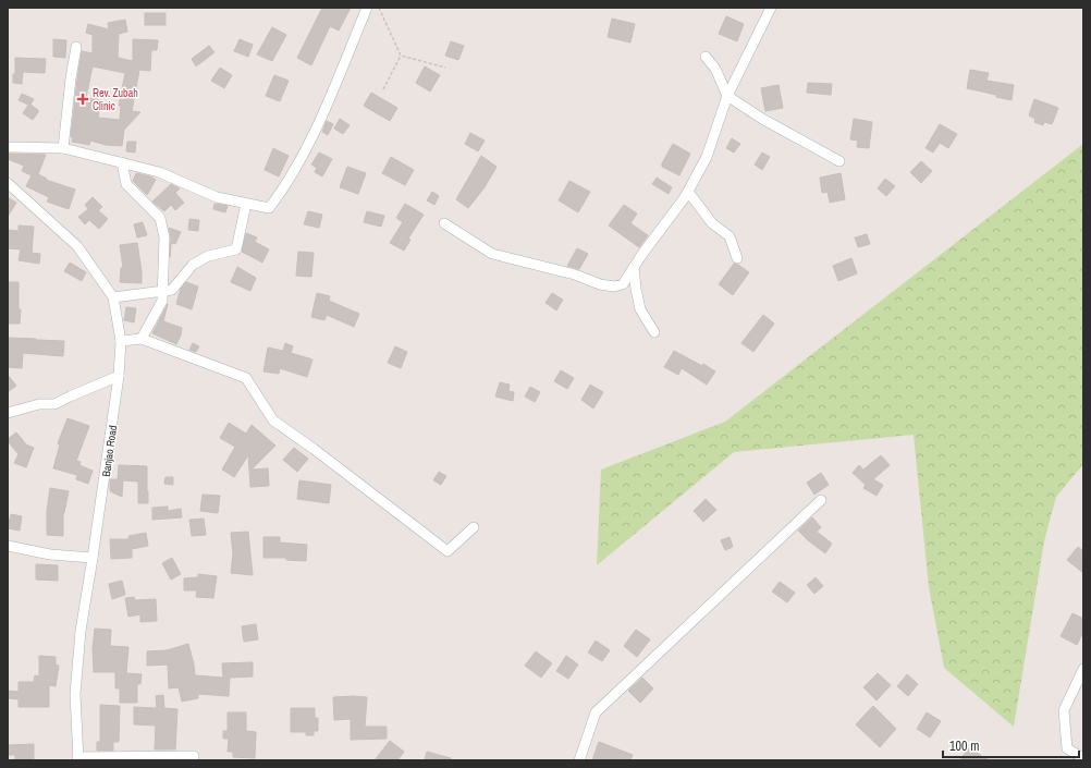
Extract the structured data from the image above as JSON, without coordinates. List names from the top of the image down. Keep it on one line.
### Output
{"streets":{"street":["Banjao Road"]},"places":{"health":["Rev. Zubah Clinic"]},"scale_bar":"100 m"}
